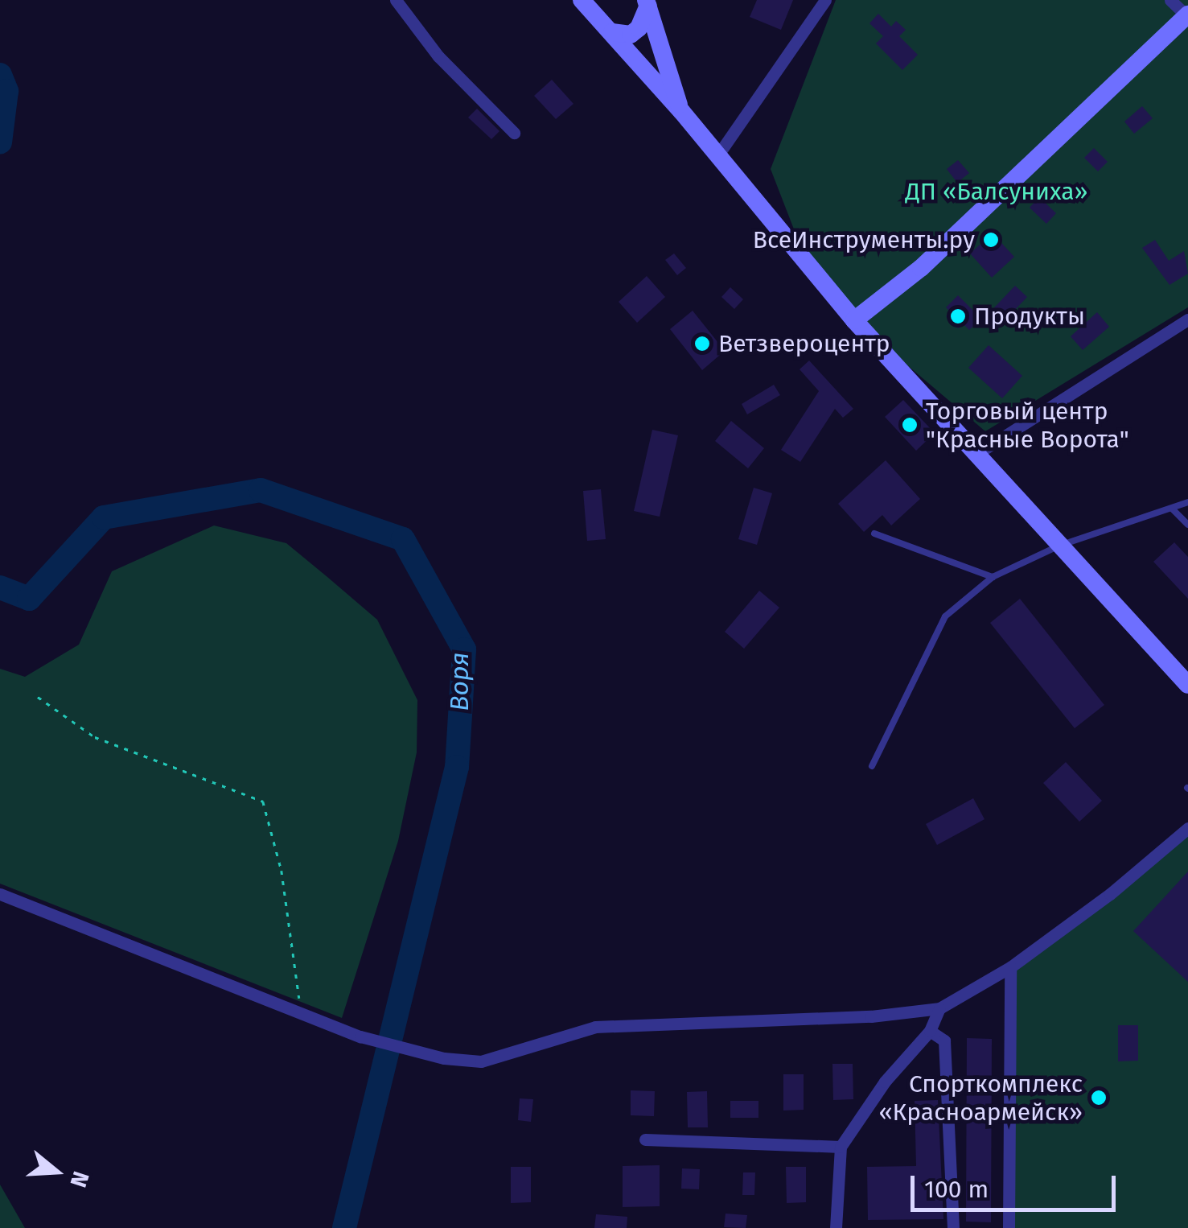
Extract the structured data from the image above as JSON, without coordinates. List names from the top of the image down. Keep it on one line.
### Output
{"water":["Воря"],"parks":["ДП «Балсуниха»"],"places":["ВсеИнструменты.ру","Продукты","Ветзвероцентр","Торговый центр \"Красные Ворота\"","Спорткомплекс «Красноармейск»"],"scale_bar":"100 m","north":"right"}
